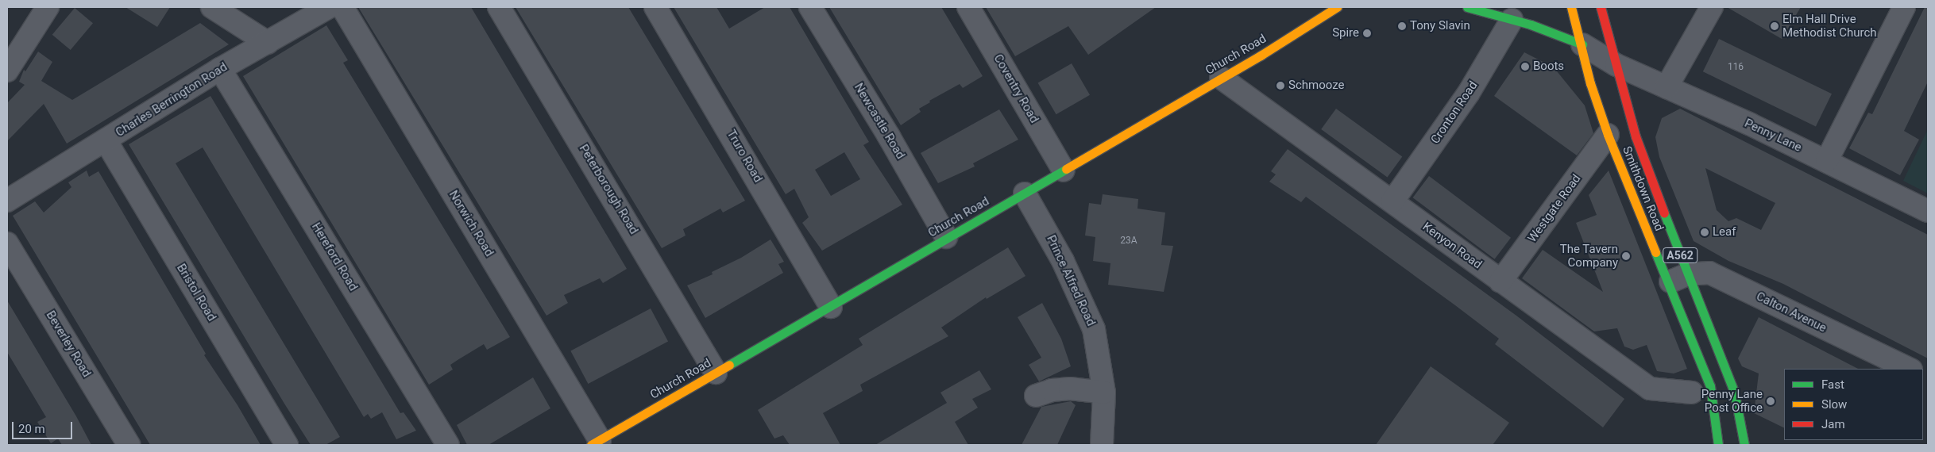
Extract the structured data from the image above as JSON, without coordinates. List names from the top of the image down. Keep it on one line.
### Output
{"streets":{"main road":["Church Road","Smithdown Road","A562"],"street":["Coventry Road","Charles Berrington Road","Cronton Road","Newcastle Road","Penny Lane","Truro Road","Peterborough Road","Westgate Road","Norwich Road","Kenyon Road","Hereford Road","Prince Alfred Road","Bristol Road","Calton Avenue","Beverley Road"]},"crossings":[["Church Road","Coventry Road"],["Church Road","Newcastle Road"],["Church Road","Truro Road"],["Church Road","Peterborough Road"],["Church Road","Norwich Road"],["Church Road","Kenyon Road"],["Church Road","Prince Alfred Road"],["Charles Berrington Road","Hereford Road"],["Charles Berrington Road","Bristol Road"],["Cronton Road","Kenyon Road"],["Penny Lane","Smithdown Road"],["Smithdown Road","Westgate Road"],["Smithdown Road","Calton Avenue"],["Westgate Road","Kenyon Road"]],"places":["Tony Slavin","Elm Hall Drive Methodist Church","Spire","Boots","Schmooze","Leaf","The Tavern Company","Penny Lane Post Office"],"house_numbers":["116","23A"],"legend":["Fast","Slow","Jam"],"scale_bar":"20 m"}
